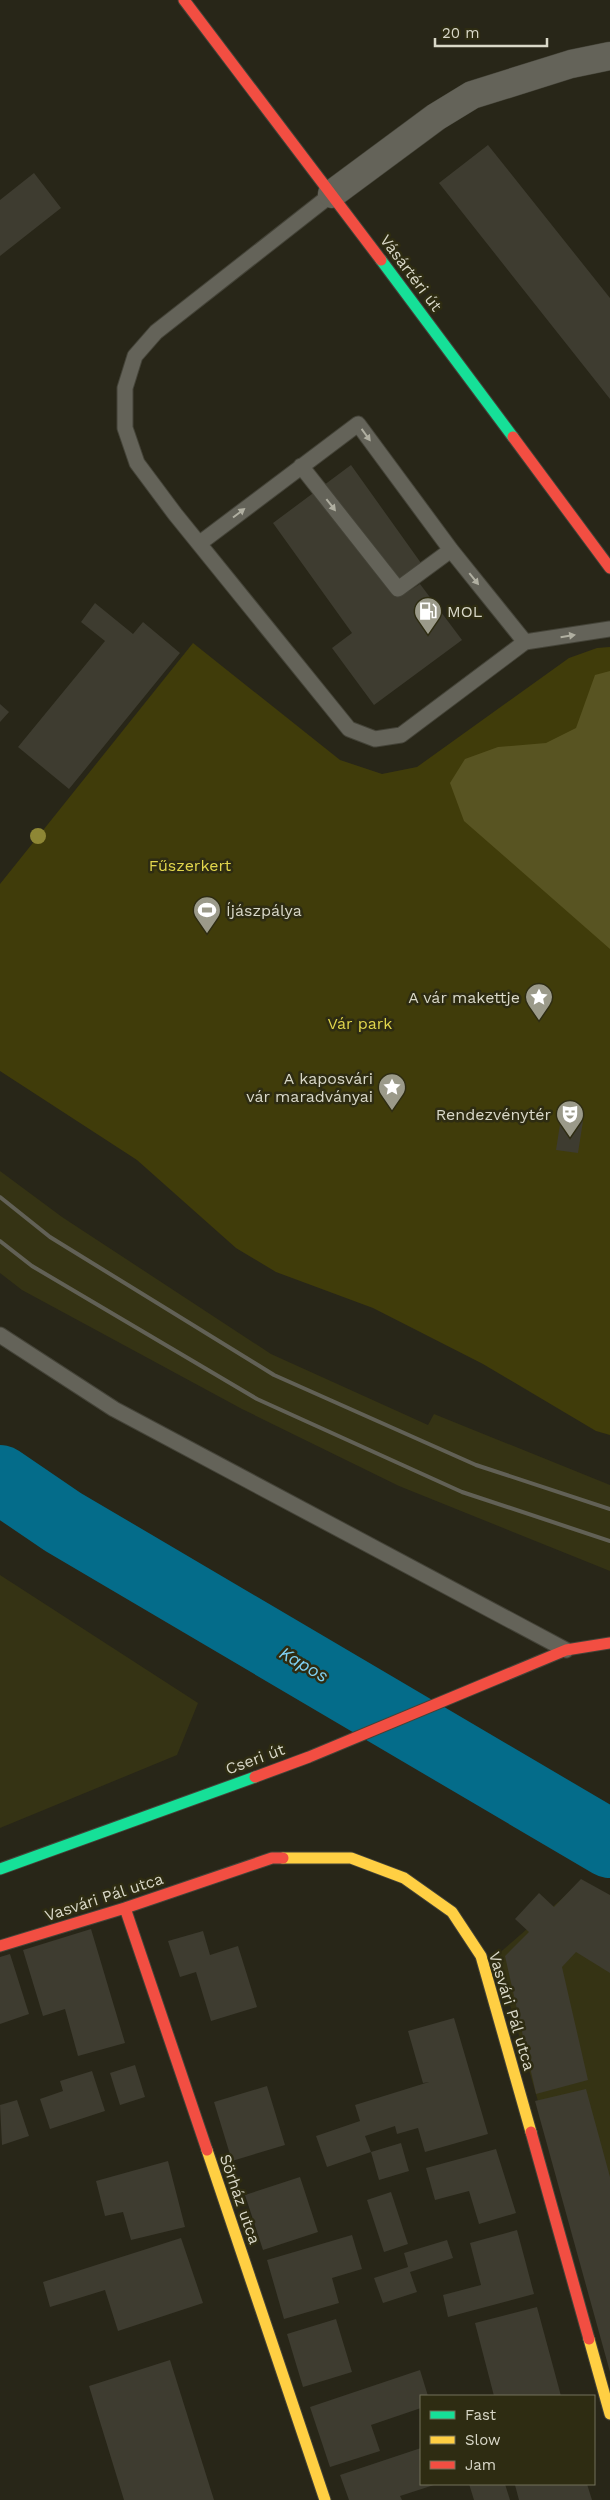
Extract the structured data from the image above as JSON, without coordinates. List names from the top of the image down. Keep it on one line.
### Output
{"streets":{"street":["Vásártéri út","Cseri út","Vasvári Pál utca","Sörház utca"]},"crossings":[["Vasvári Pál utca","Sörház utca"]],"water":["Kapos"],"parks":["Fűszerkert","Vár park"],"places":{"fuel station":["MOL"],"sports":["Íjászpálya"],"place":["A vár makettje","A kaposvári vár maradványai"],"theatre":["Rendezvénytér"]},"legend":["Fast","Slow","Jam"],"scale_bar":"20 m"}
